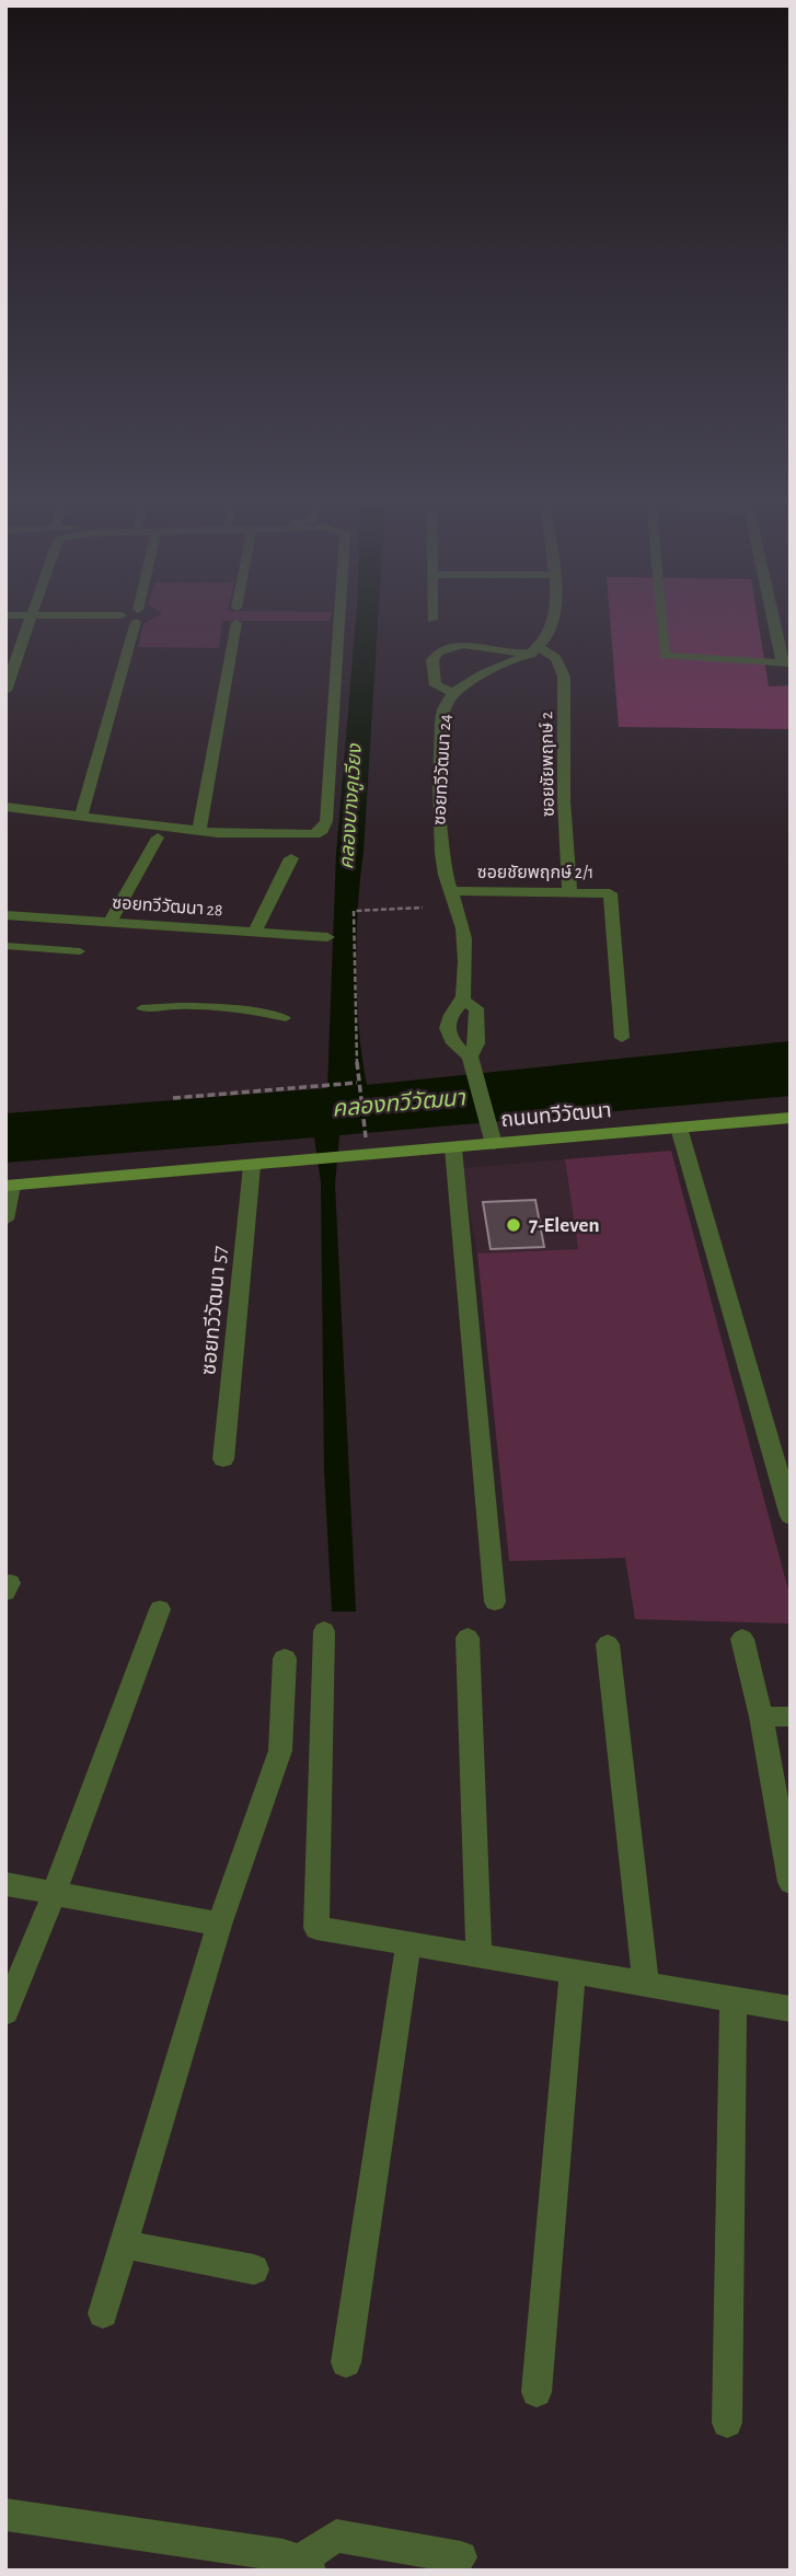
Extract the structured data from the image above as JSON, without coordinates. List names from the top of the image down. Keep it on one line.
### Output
{"streets":{"main road":["ถนนทวีวัฒนา"],"street":["ซอยชัยพฤกษ์ 2","ซอยทวีวัฒนา 24","ซอยชัยพฤกษ์ 2/1","ซอยทวีวัฒนา 28","ซอยทวีวัฒนา 57"]},"crossings":[["ซอยชัยพฤกษ์ 2","ซอยทวีวัฒนา 24"],["ซอยชัยพฤกษ์ 2","ซอยชัยพฤกษ์ 2/1"],["ซอยทวีวัฒนา 24","ซอยชัยพฤกษ์ 2/1"],["ซอยทวีวัฒนา 24","ถนนทวีวัฒนา"],["ถนนทวีวัฒนา","ซอยทวีวัฒนา 57"]],"water":["คลองบางคูเวียง","คลองทวีวัฒนา"],"places":["7-Eleven"]}
